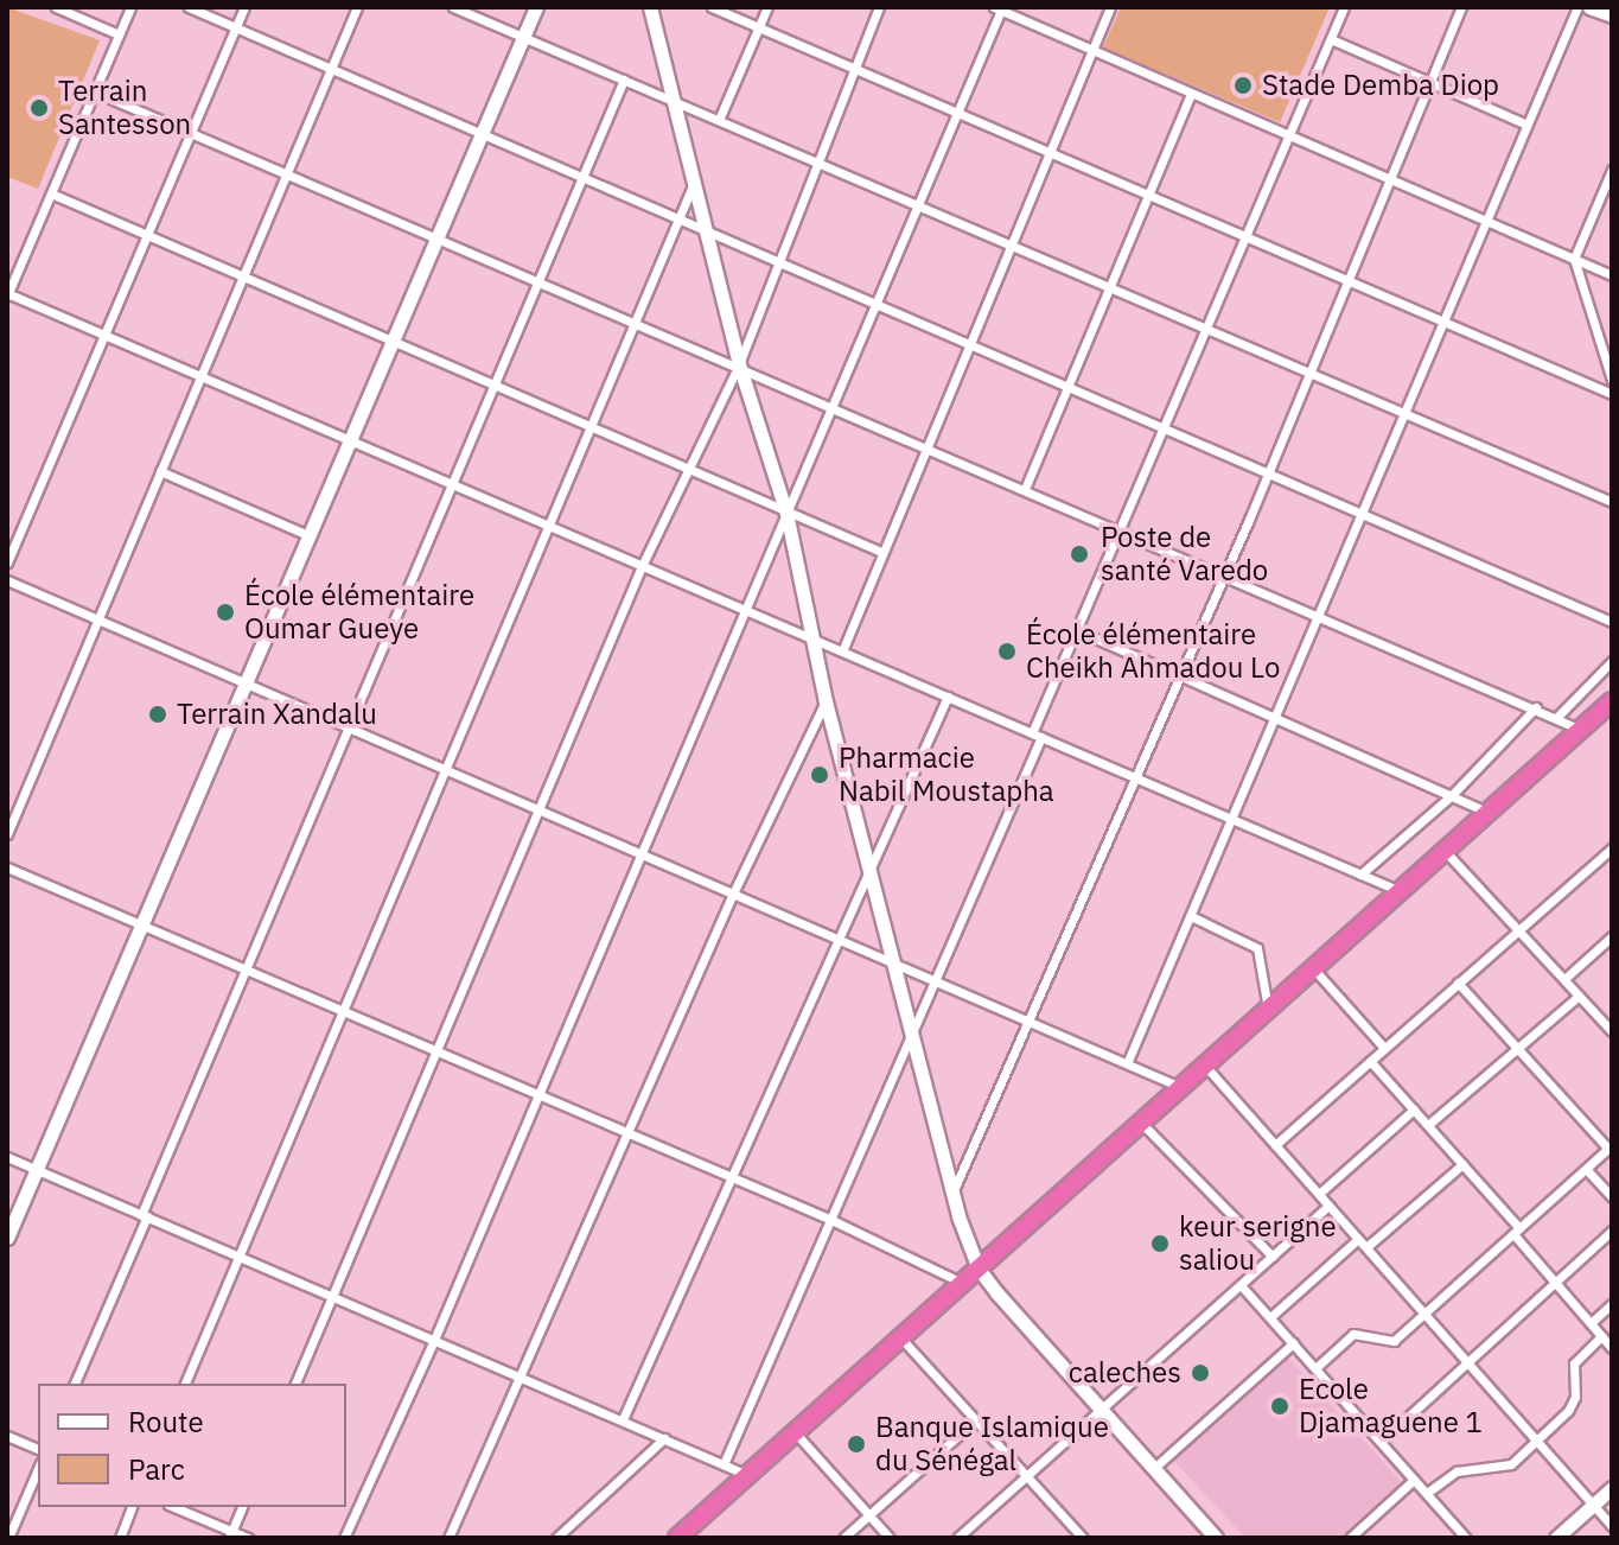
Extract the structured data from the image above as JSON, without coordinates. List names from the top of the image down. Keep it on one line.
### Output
{"places":["Stade Demba Diop","Terrain Santesson","Poste de santé Varedo","École élémentaire Oumar Gueye","École élémentaire Cheikh Ahmadou Lo","Terrain Xandalu","Pharmacie Nabil Moustapha","keur serigne saliou","caleches","Ecole Djamaguene 1","Banque Islamique du Sénégal"],"legend":["Route","Parc"]}
